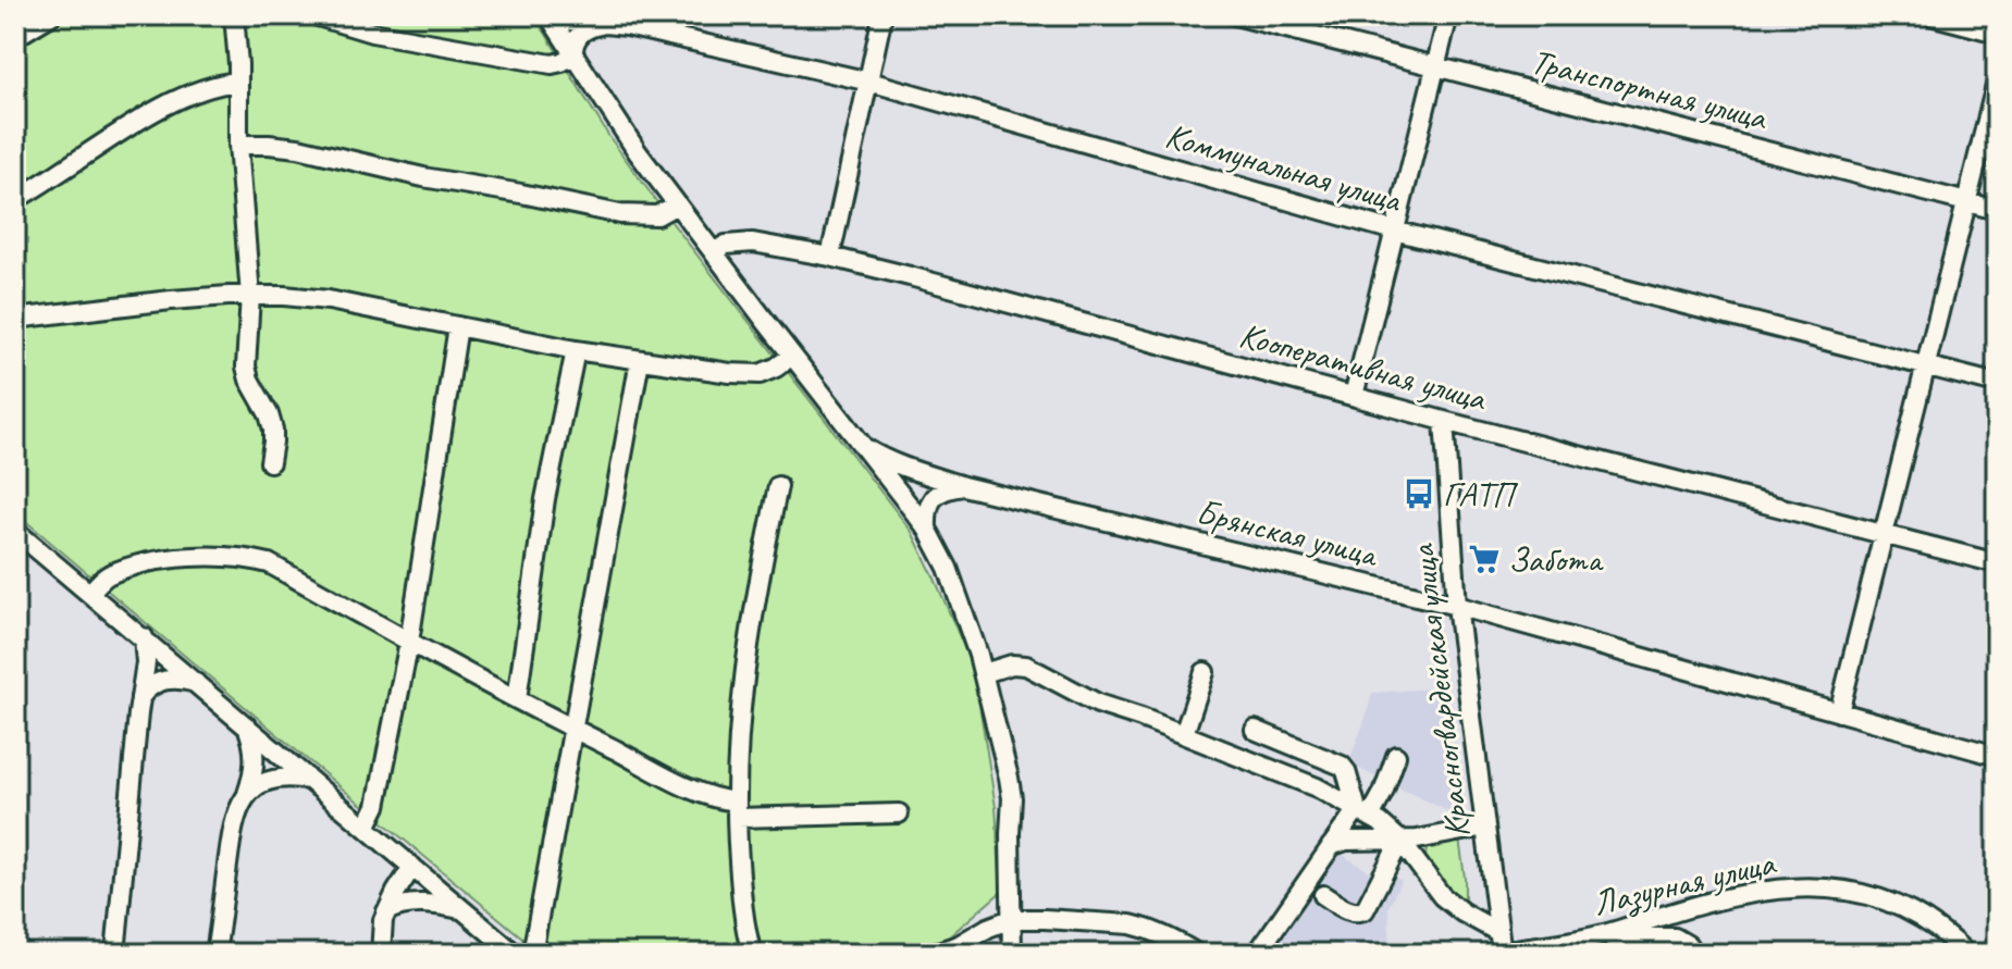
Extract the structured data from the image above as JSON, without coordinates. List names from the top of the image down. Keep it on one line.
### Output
{"streets":{"street":["Транспортная улица","Коммунальная улица","Кооперативная улица","Брянская улица","Красногвардейская улица","Лазурная улица"]},"crossings":[["Кооперативная улица","Красногвардейская улица"],["Брянская улица","Красногвардейская улица"],["Красногвардейская улица","Лазурная улица"]],"places":{"bus stop":["ГАТП"],"supermarket":["Забота"]}}
